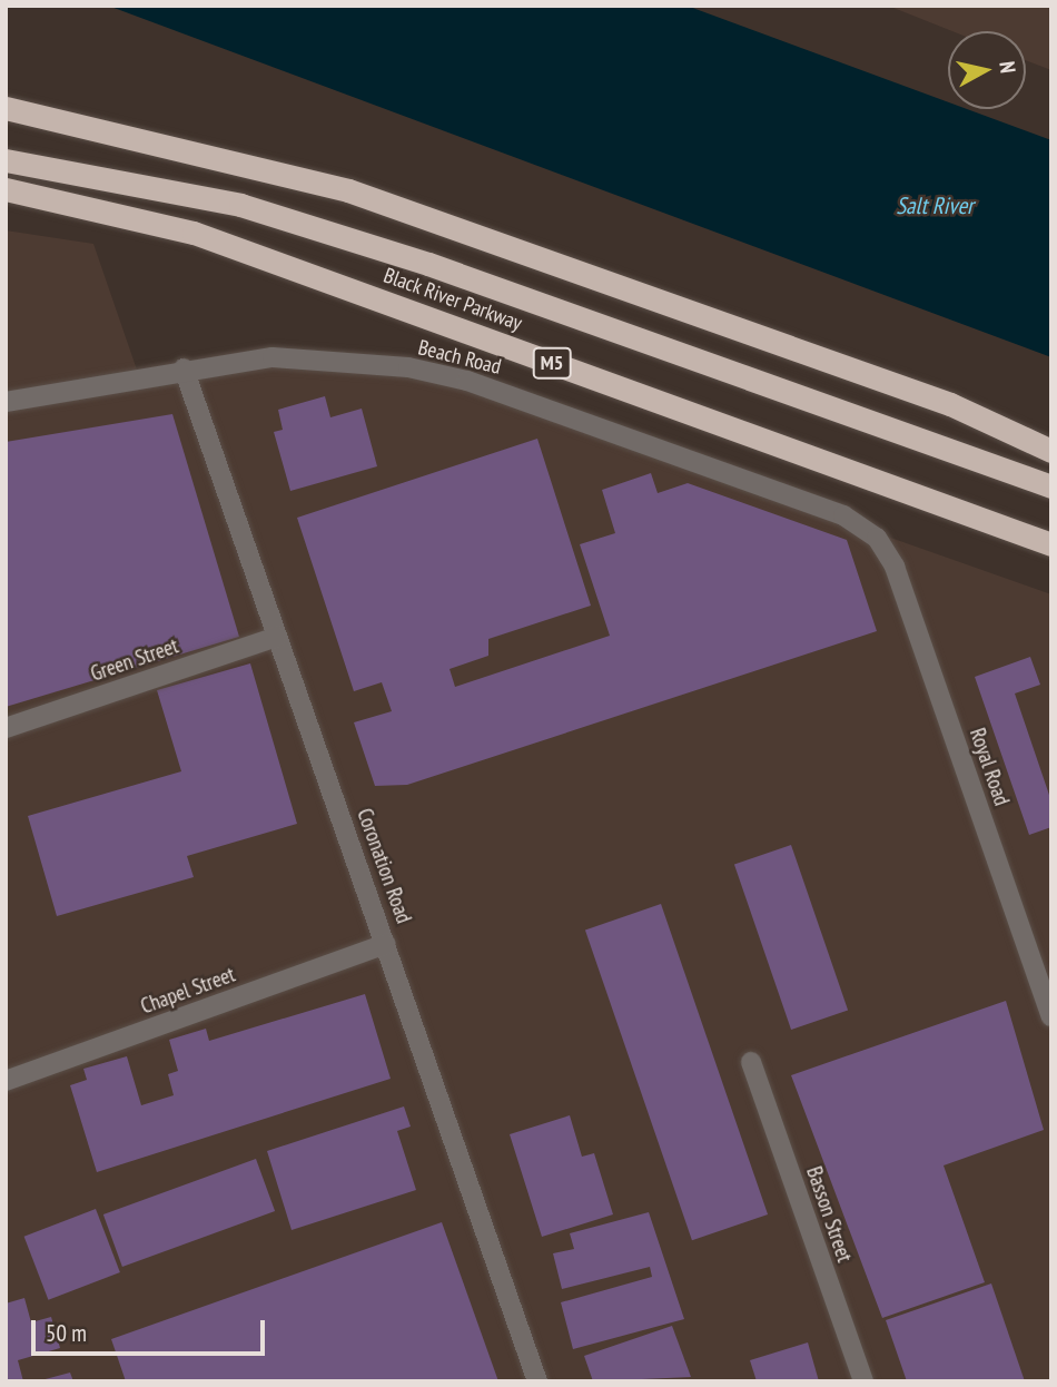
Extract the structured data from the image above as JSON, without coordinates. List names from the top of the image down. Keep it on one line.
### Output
{"streets":{"highway":["Black River Parkway","M5"],"street":["Beach Road","Green Street","Royal Road","Coronation Road","Chapel Street","Basson Street"]},"crossings":[["Beach Road","Royal Road"],["Beach Road","Coronation Road"],["Green Street","Coronation Road"],["Coronation Road","Chapel Street"]],"water":["Salt River"],"scale_bar":"50 m","north":"right"}
